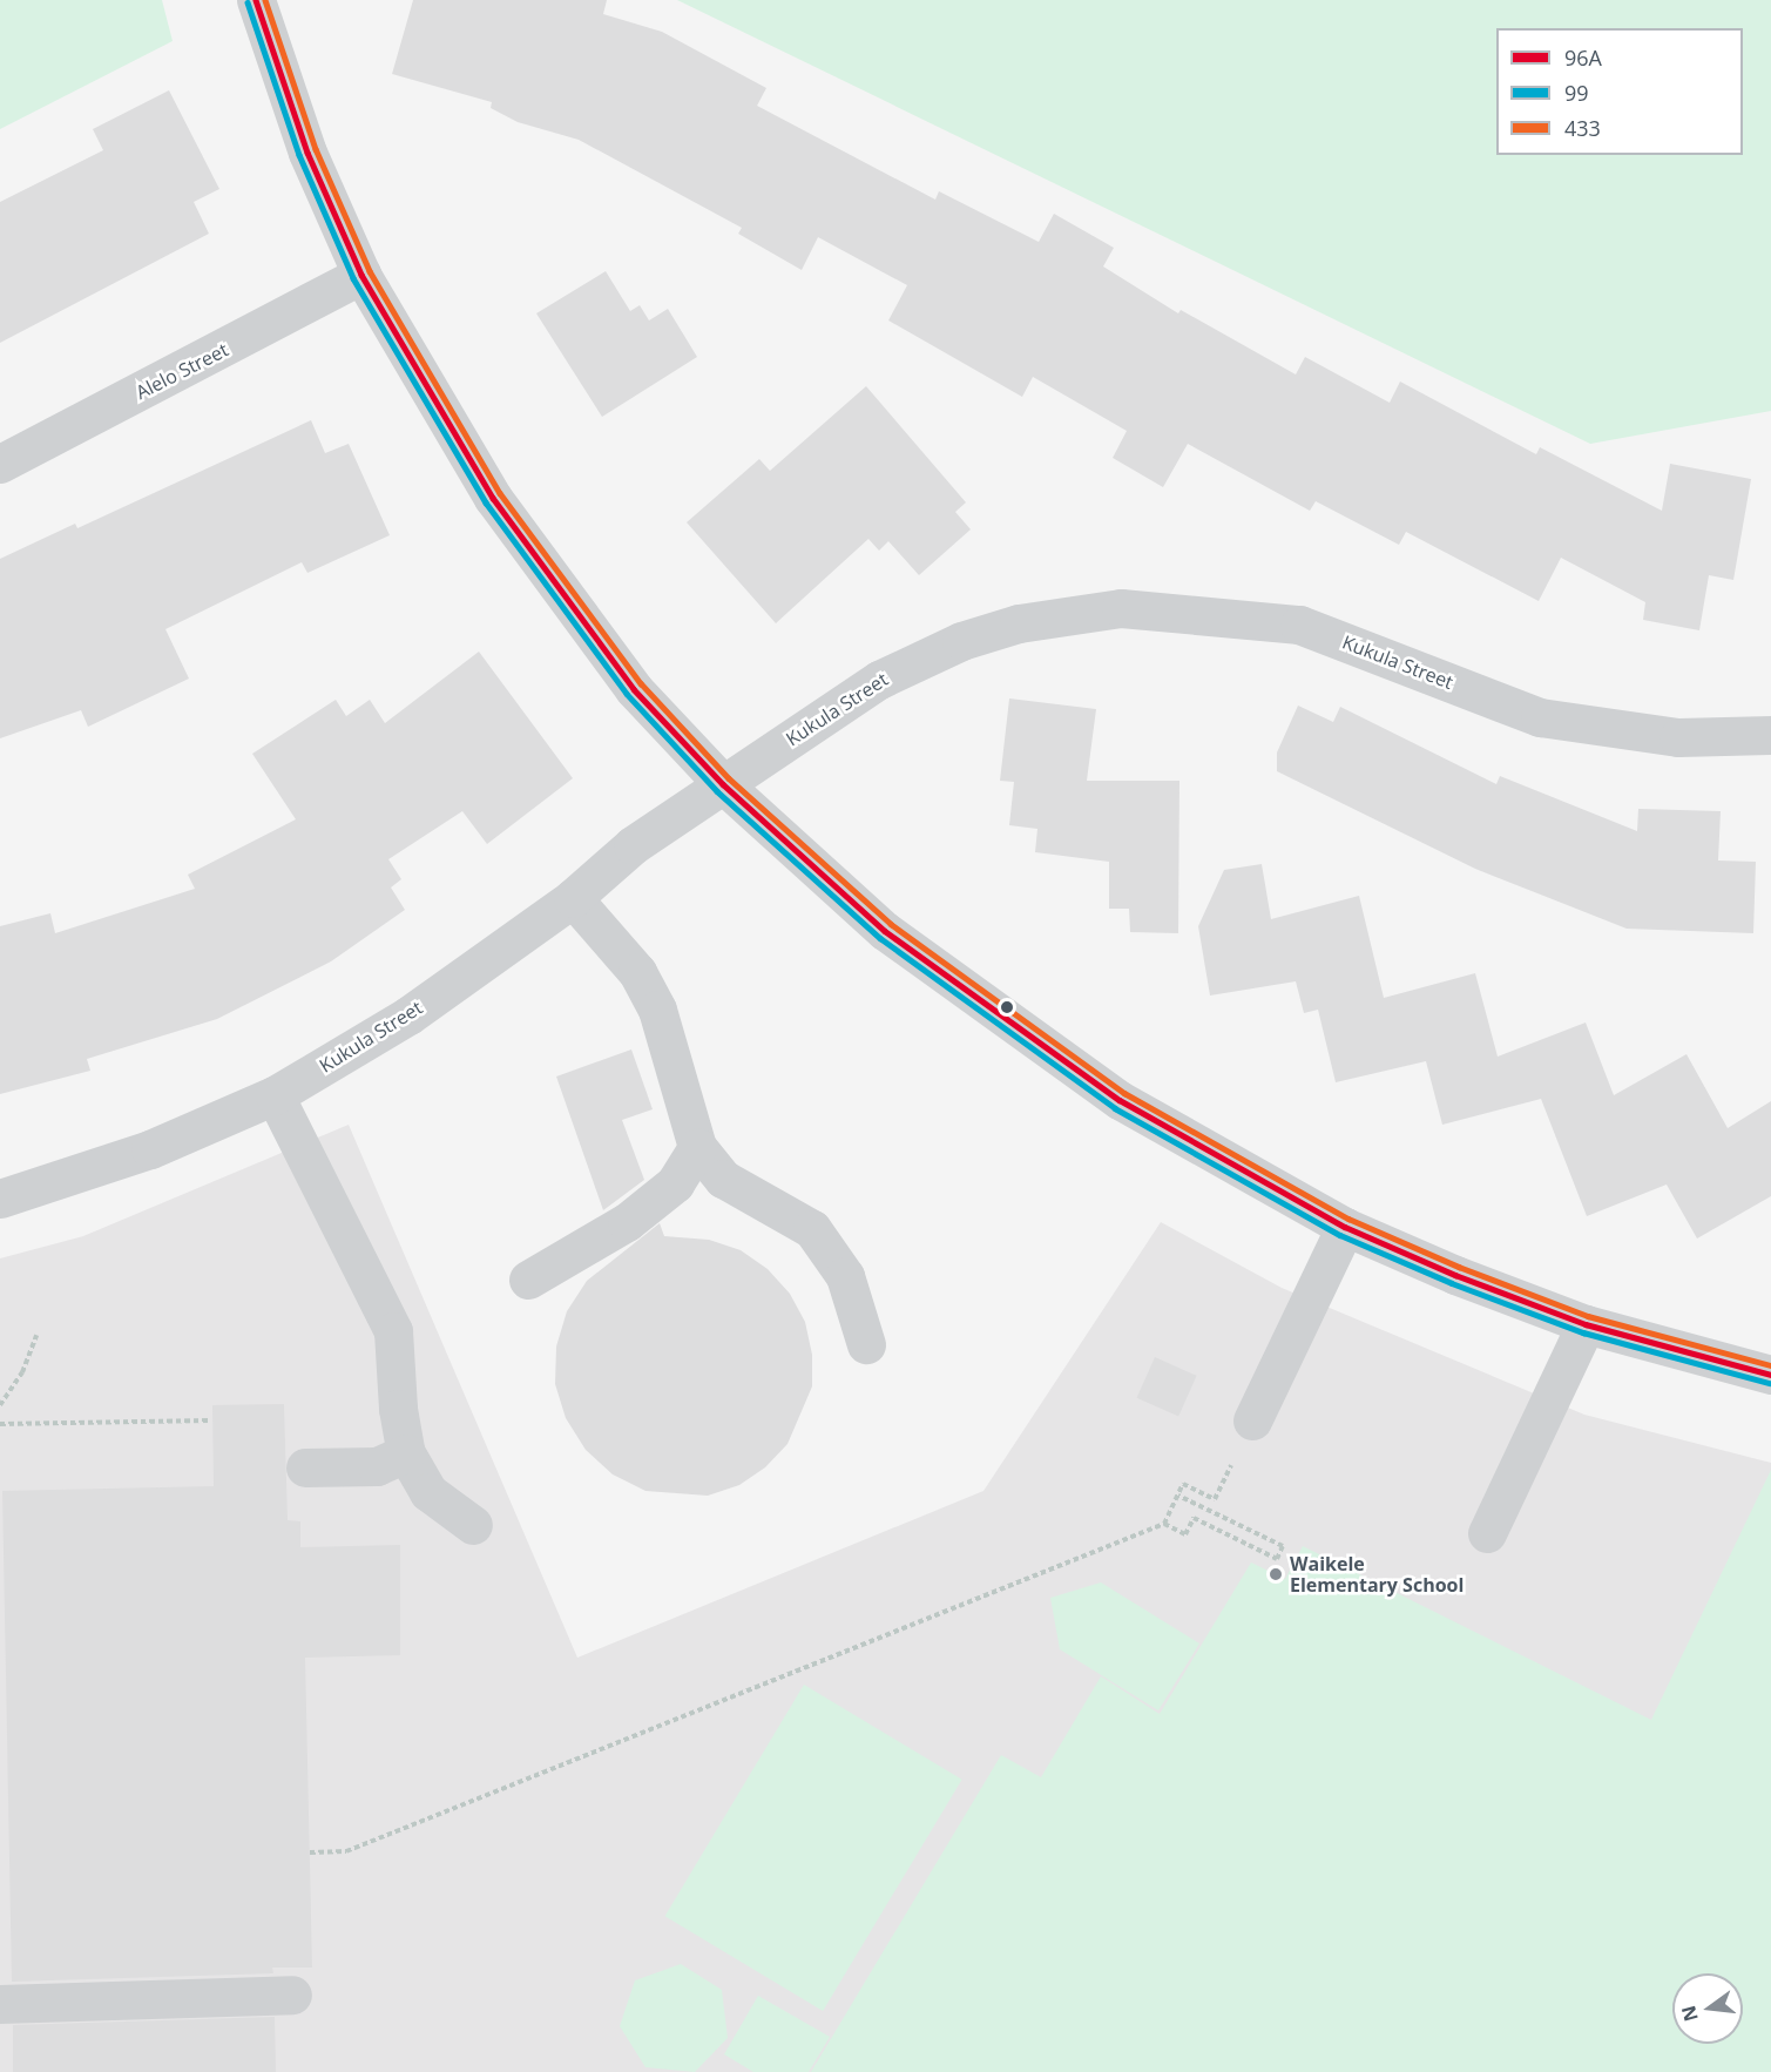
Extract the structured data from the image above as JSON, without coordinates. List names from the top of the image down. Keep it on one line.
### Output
{"streets":{"street":["Alelo Street","Kukula Street"]},"places":["Waikele Elementary School"],"lines":["transit line 96A","transit line 433","transit line 99"],"legend":["96A","99","433"],"north":"left"}
